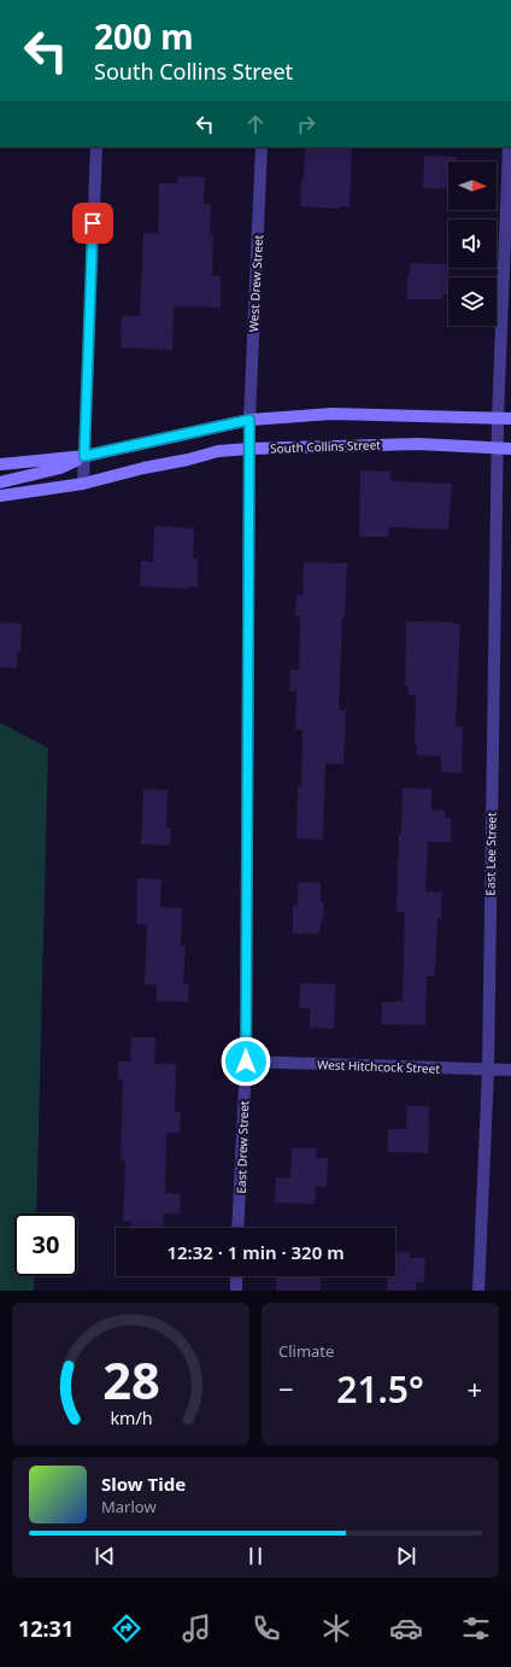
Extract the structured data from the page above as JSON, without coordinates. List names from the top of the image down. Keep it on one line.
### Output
{"streets":{"main road":["South Collins Street"],"street":["West Drew Street","East Lee Street","West Hitchcock Street","East Drew Street"]},"crossings":[["West Drew Street","East Drew Street"],["South Collins Street","East Lee Street"],["South Collins Street","East Drew Street"],["East Lee Street","West Hitchcock Street"],["West Hitchcock Street","East Drew Street"]],"north":"right","page":{"turn":["200 m","South Collins Street"],"limit":"30","trip":"12:32 · 1 min · 320 m","tile":"Climate","heat":["−","21.5°","+"],"song":["Slow Tide","Marlow"],"tabs":"12:31","gauge":["28","km/h"]}}
